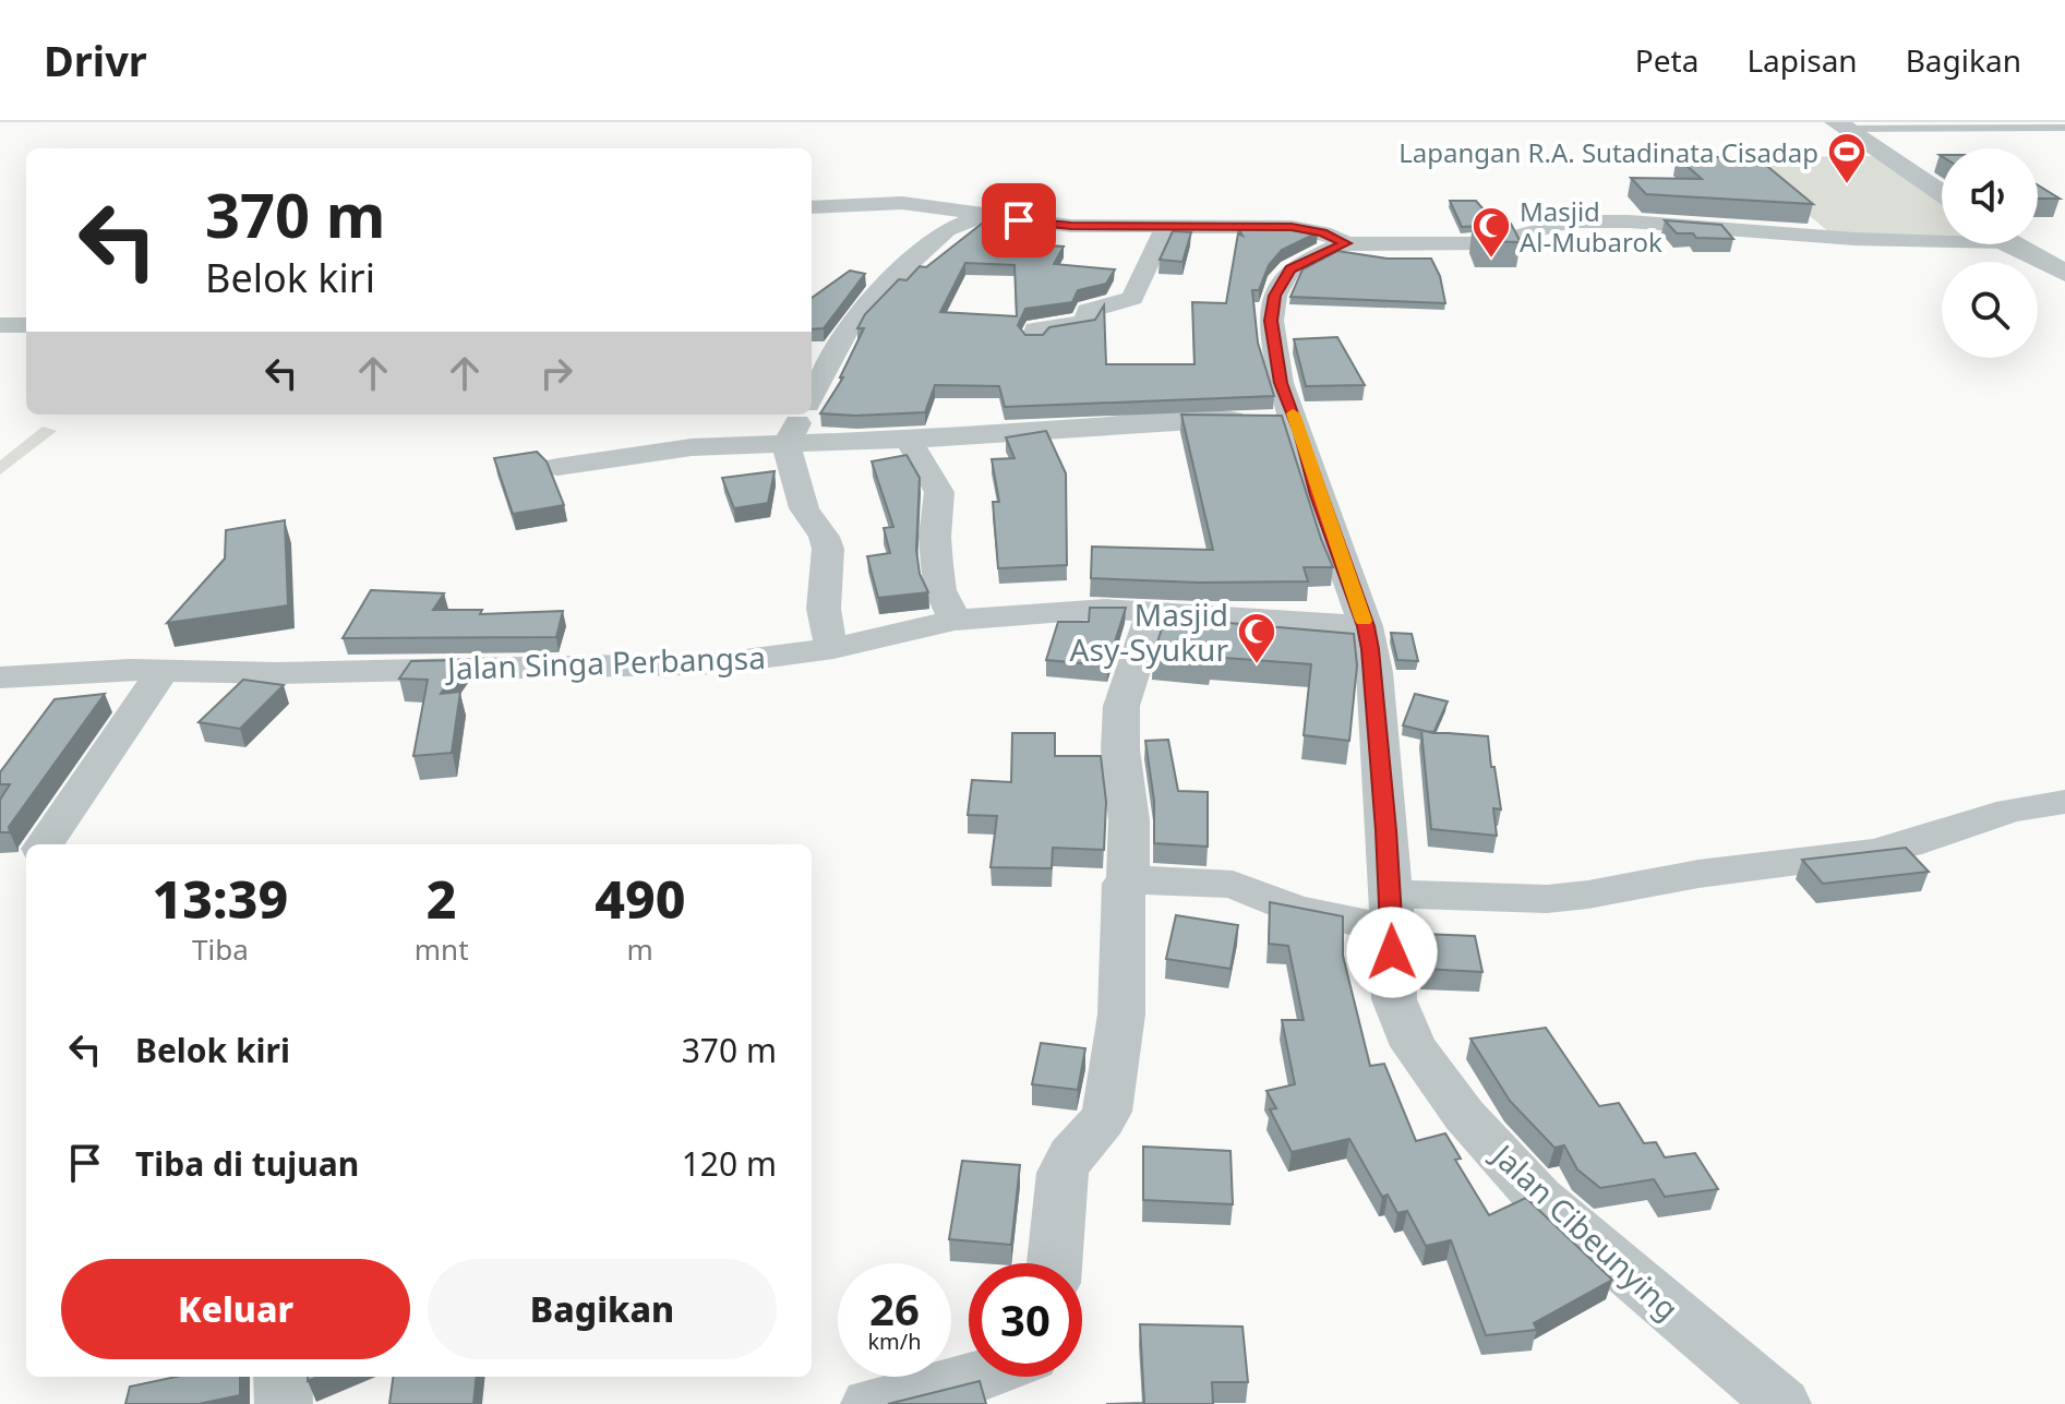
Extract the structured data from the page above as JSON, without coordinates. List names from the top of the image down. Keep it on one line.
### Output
{"streets":{"street":["Jalan Singa Perbangsa","Jalan Cibeunying"]},"crossings":[["Jalan Singa Perbangsa","Jalan Cibeunying"]],"places":{"sports":["Lapangan R.A. Sutadinata Cisadap"],"mosque":["Masjid Al-Mubarok","Masjid Asy-Syukur"]},"page":{"header":"Drivr","nav":["Peta","Lapisan","Bagikan"],"turn":["370 m","Belok kiri"],"eta":["13:39","Tiba","2","mnt","490","m"],"list":[{"name":"Belok kiri","value":"370 m"},{"name":"Tiba di tujuan","value":"120 m"}],"buttons":["Keluar","Bagikan"],"speed":"26 km/h","limit":"30"}}
